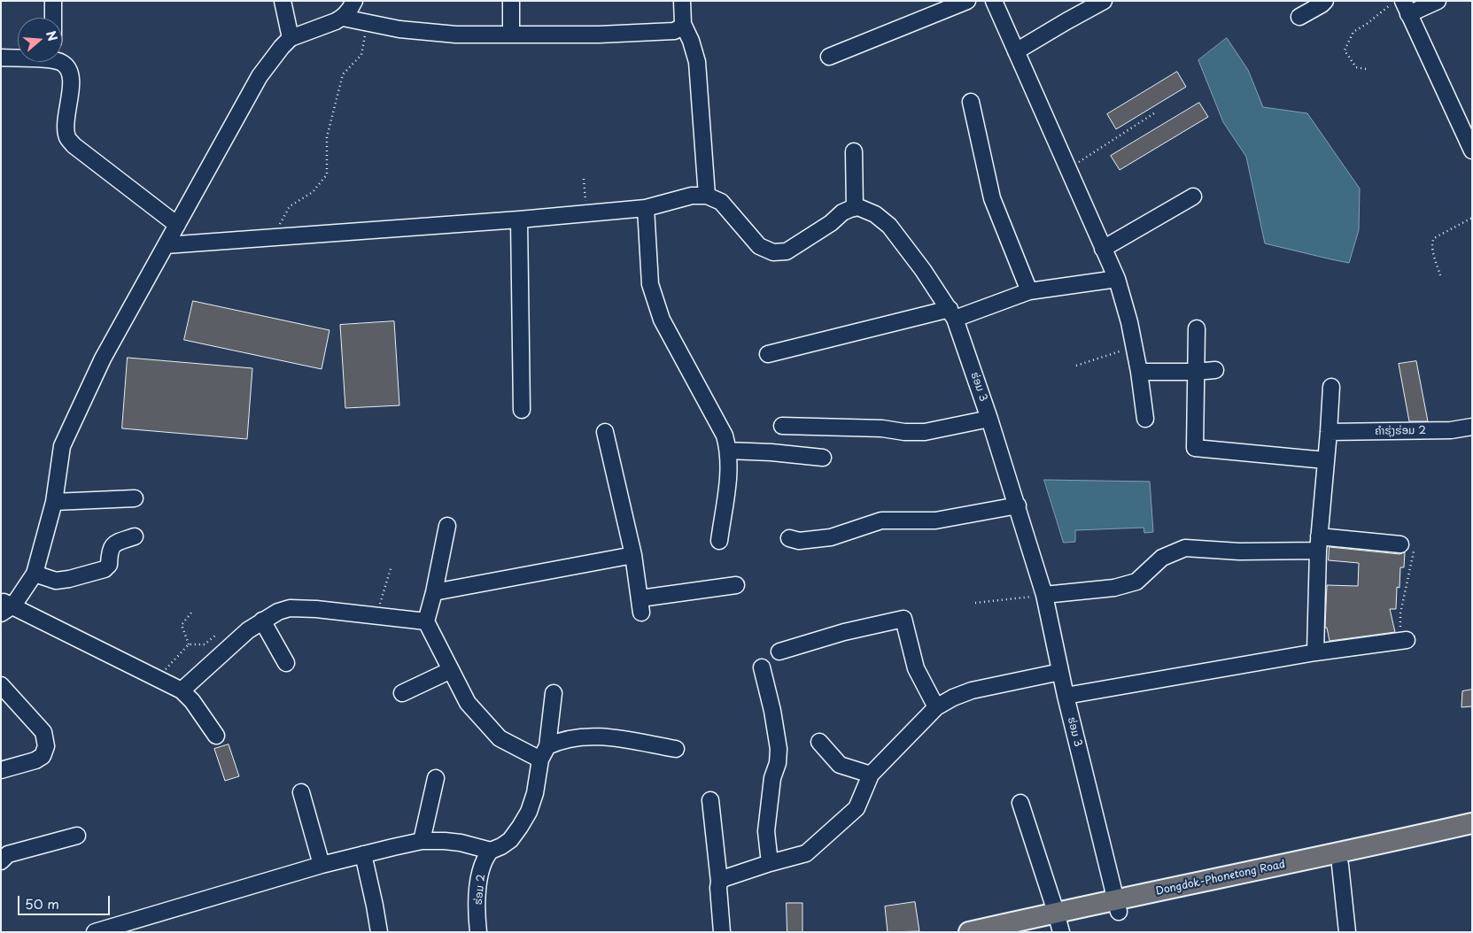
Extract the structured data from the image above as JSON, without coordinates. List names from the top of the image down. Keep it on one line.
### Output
{"streets":{"main road":["Dongdok-Phonetong Road"],"street":["ຮ່ອມ 3","ຄໍາຮຸ່ງຮ່ອມ 2","ຮ່ອມ 2"]},"crossings":[["ຮ່ອມ 3","Dongdok-Phonetong Road"]],"scale_bar":"50 m","north":"right"}
